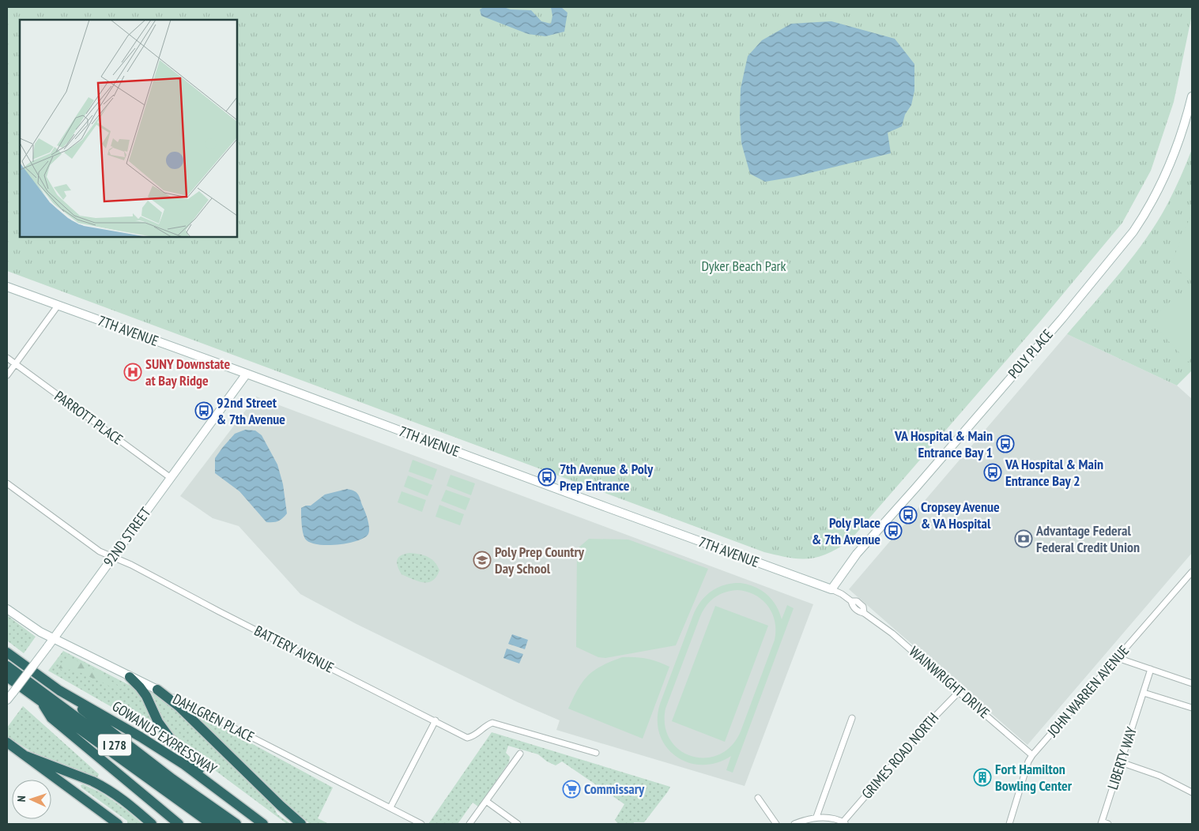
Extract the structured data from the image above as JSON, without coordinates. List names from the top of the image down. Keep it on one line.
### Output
{"streets":{"highway":["GOWANUS EXPRESSWAY","I 278"],"main road":["7TH AVENUE","POLY PLACE","92ND STREET","DAHLGREN PLACE"],"street":["PARROTT PLACE","BATTERY AVENUE","WAINWRIGHT DRIVE","JOHN WARREN AVENUE","GRIMES ROAD NORTH","LIBERTY WAY"]},"crossings":[["7TH AVENUE","POLY PLACE"],["7TH AVENUE","92ND STREET"],["7TH AVENUE","WAINWRIGHT DRIVE"],["PARROTT PLACE","92ND STREET"],["92ND STREET","BATTERY AVENUE"],["92ND STREET","DAHLGREN PLACE"],["WAINWRIGHT DRIVE","JOHN WARREN AVENUE"],["WAINWRIGHT DRIVE","GRIMES ROAD NORTH"]],"parks":["Dyker Beach Park"],"places":{"hospital":["SUNY Downstate at Bay Ridge"],"bus stop":["92nd Street & 7th Avenue","VA Hospital & Main Entrance Bay 1","VA Hospital & Main Entrance Bay 2","7th Avenue & Poly Prep Entrance","Cropsey Avenue & VA Hospital","Poly Place & 7th Avenue"],"bank":["Advantage Federal Federal Credit Union"],"school or university":["Poly Prep Country Day School"],"building":["Fort Hamilton Bowling Center"],"supermarket":["Commissary"]},"north":"left"}
